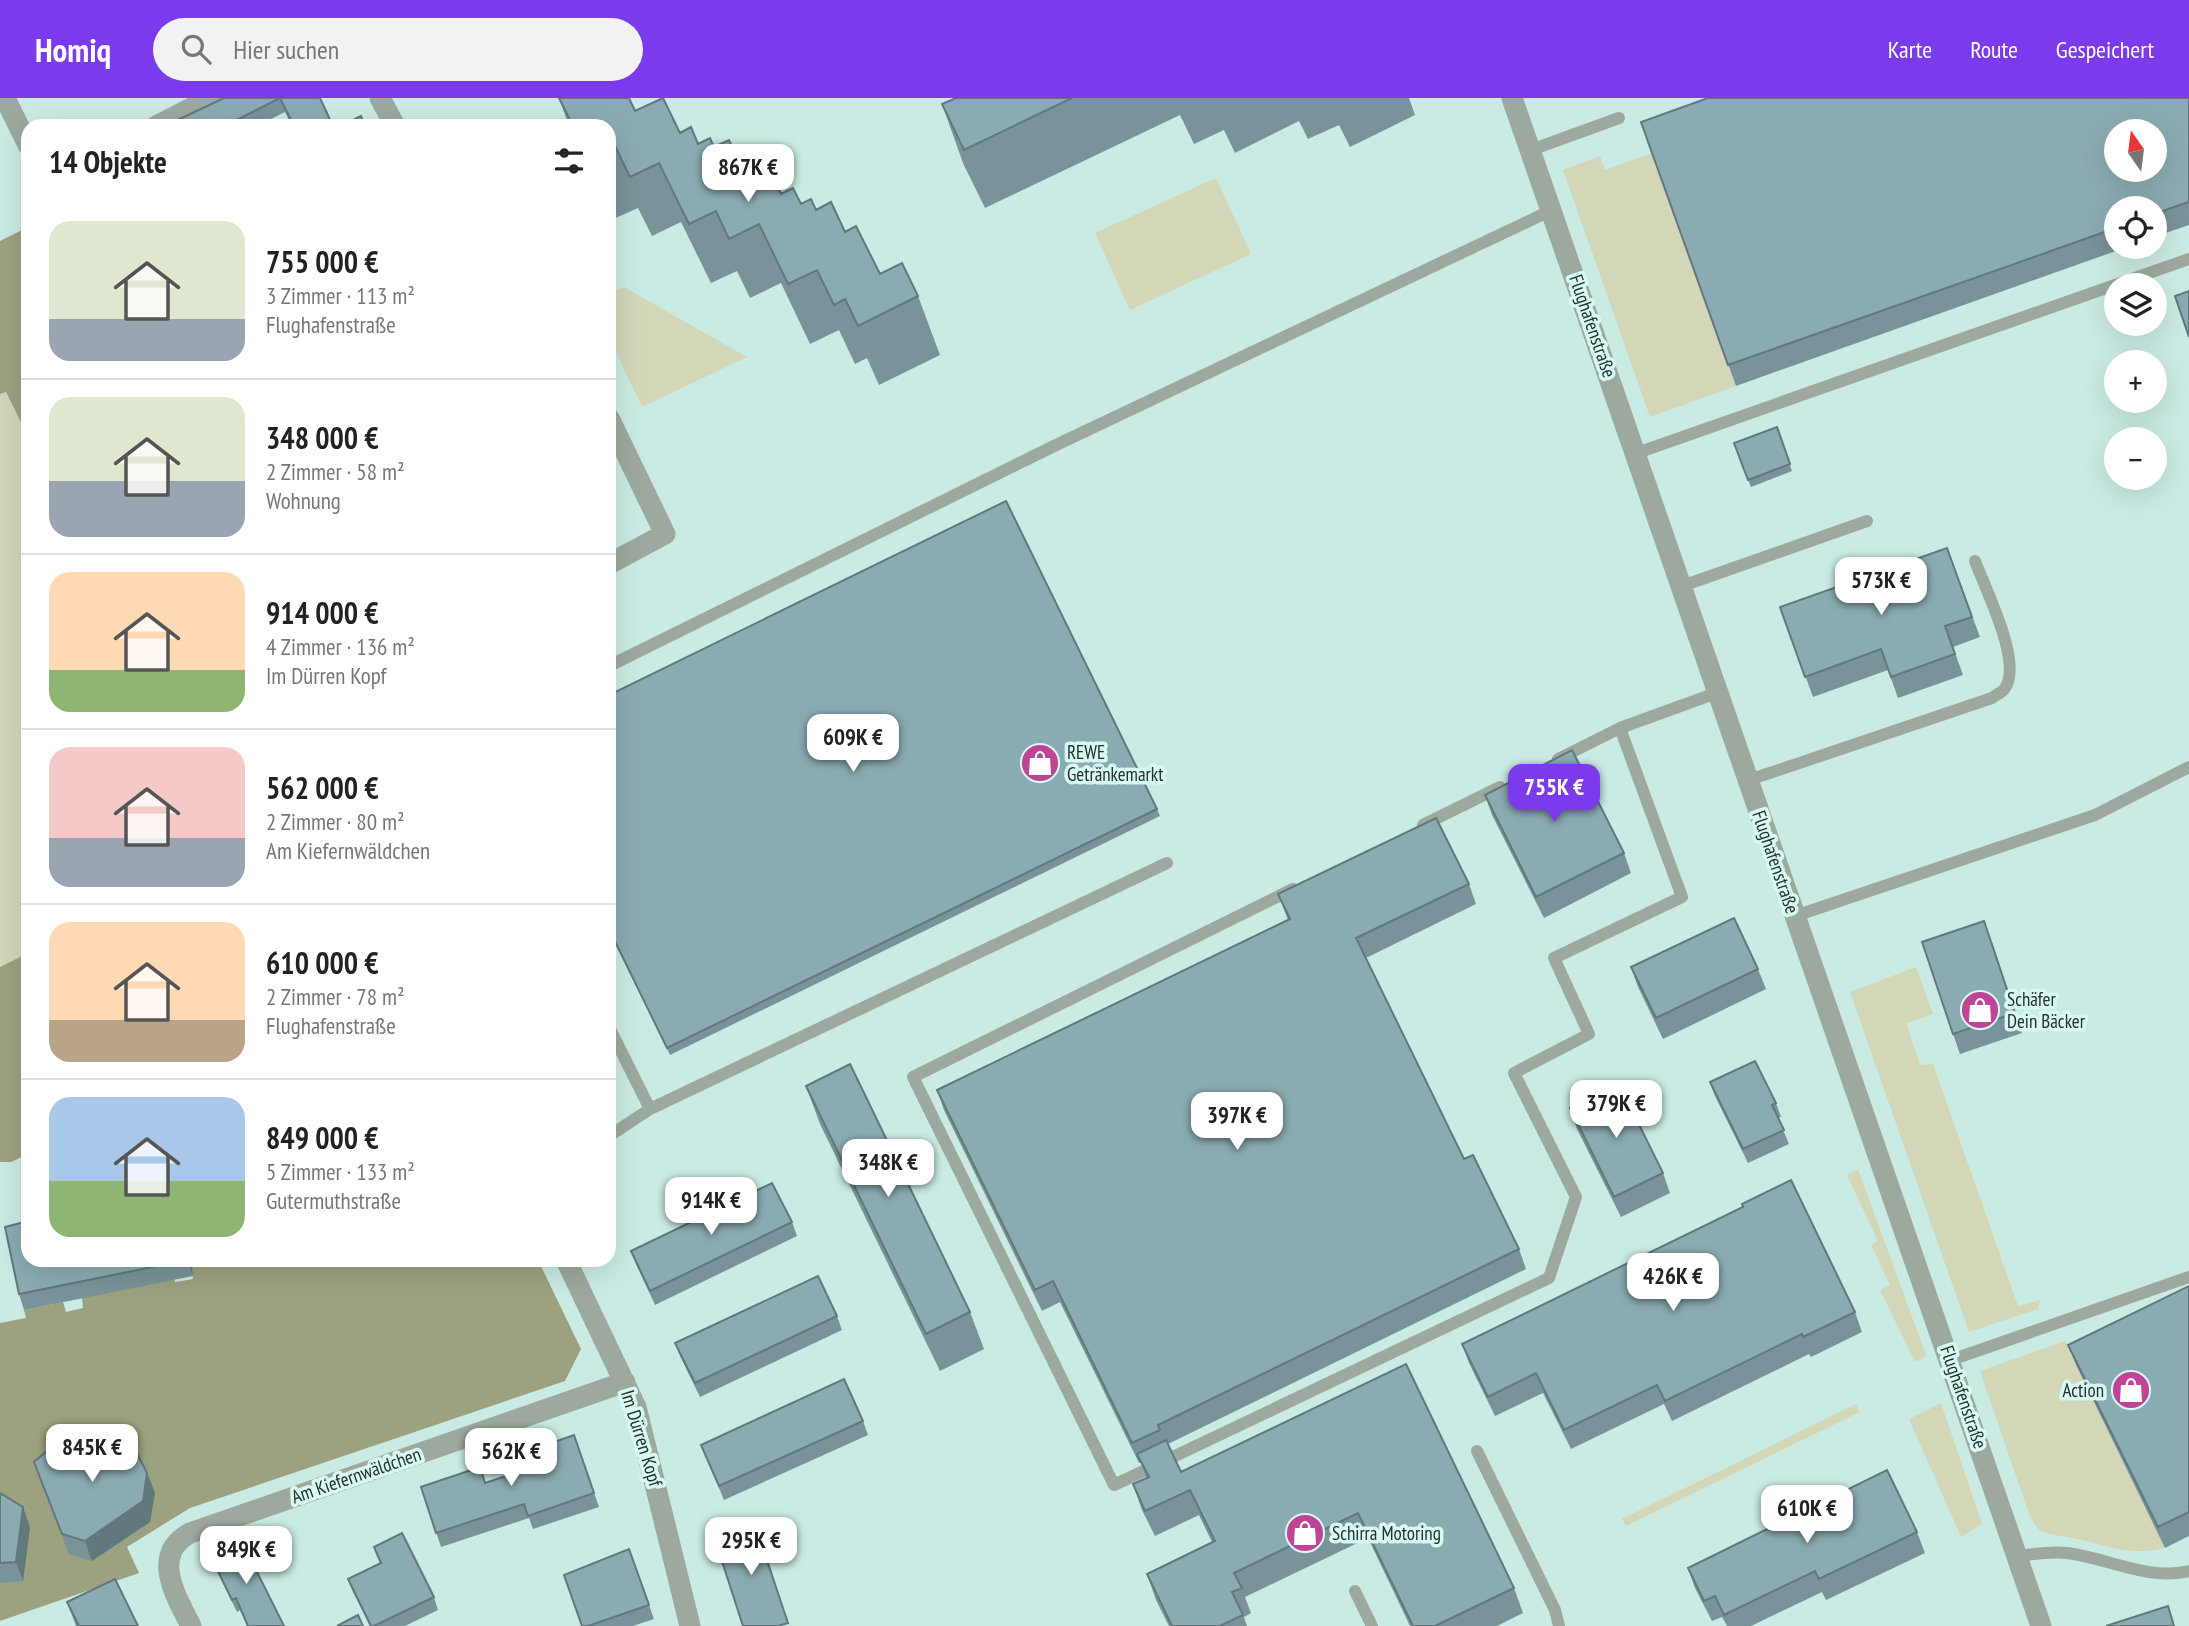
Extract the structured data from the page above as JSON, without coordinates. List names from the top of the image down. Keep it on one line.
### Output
{"streets":{"street":["Flughafenstraße","Im Dürren Kopf","Am Kiefernwäldchen"]},"crossings":[["Im Dürren Kopf","Am Kiefernwäldchen"]],"places":{"shop":["REWE Getränkemarkt","Schäfer Dein Bäcker","Action","Schirra Motoring"]},"north":"top","page":{"header":"Homiq","search":"Hier suchen","nav":["Karte","Route","Gespeichert"],"map_buttons":["+","−"],"heading":"14 Objekte","price":["867K €","573K €","609K €","755K €","379K €","397K €","348K €","914K €","426K €","845K €","562K €","610K €","295K €","849K €"],"list":[{"name":"755 000 €","note":"3 Zimmer · 113 m² · Flughafenstraße"},{"name":"348 000 €","note":"2 Zimmer · 58 m² · Wohnung"},{"name":"914 000 €","note":"4 Zimmer · 136 m² · Im Dürren Kopf"},{"name":"562 000 €","note":"2 Zimmer · 80 m² · Am Kiefernwäldchen"},{"name":"610 000 €","note":"2 Zimmer · 78 m² · Flughafenstraße"},{"name":"849 000 €","note":"5 Zimmer · 133 m² · Gutermuthstraße"}]}}
